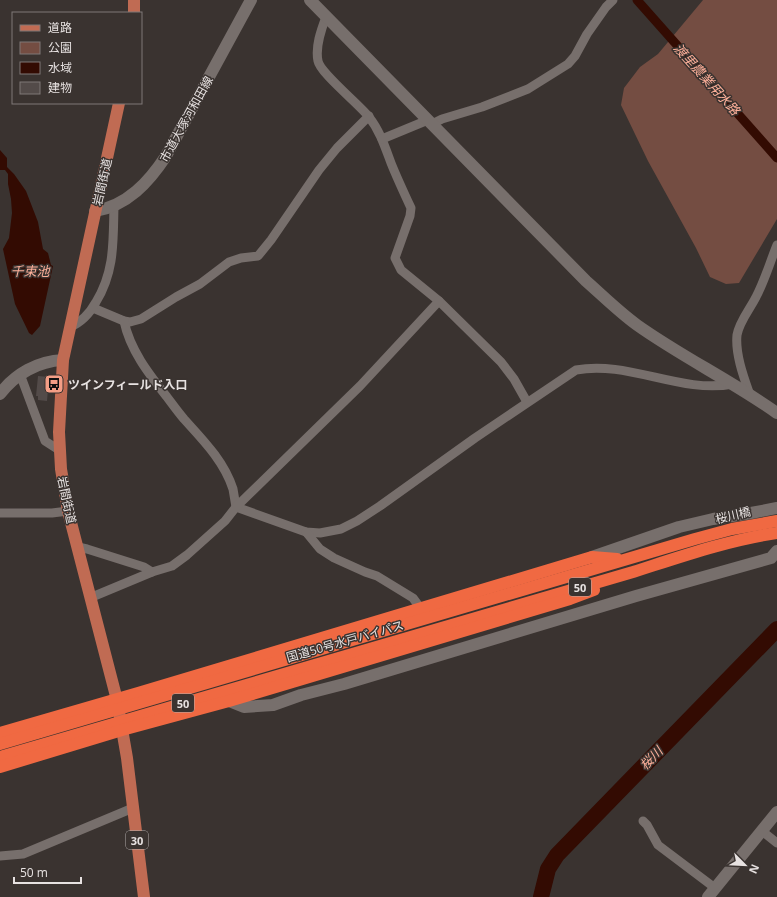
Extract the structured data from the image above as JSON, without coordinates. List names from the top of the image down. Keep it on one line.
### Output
{"streets":{"highway":["桜川橋","50","国道50号水戸バイパス"],"main road":["岩間街道","30"],"street":["市道大塚河和田線"]},"crossings":[["市道大塚河和田線","岩間街道"],["桜川橋","国道50号水戸バイパス"]],"water":["渡里農業用水路","千束池","桜川"],"places":{"bus stop":["ツインフィールド入口"]},"legend":["道路","公園","水域","建物"],"scale_bar":"50 m","north":"bottom right"}
